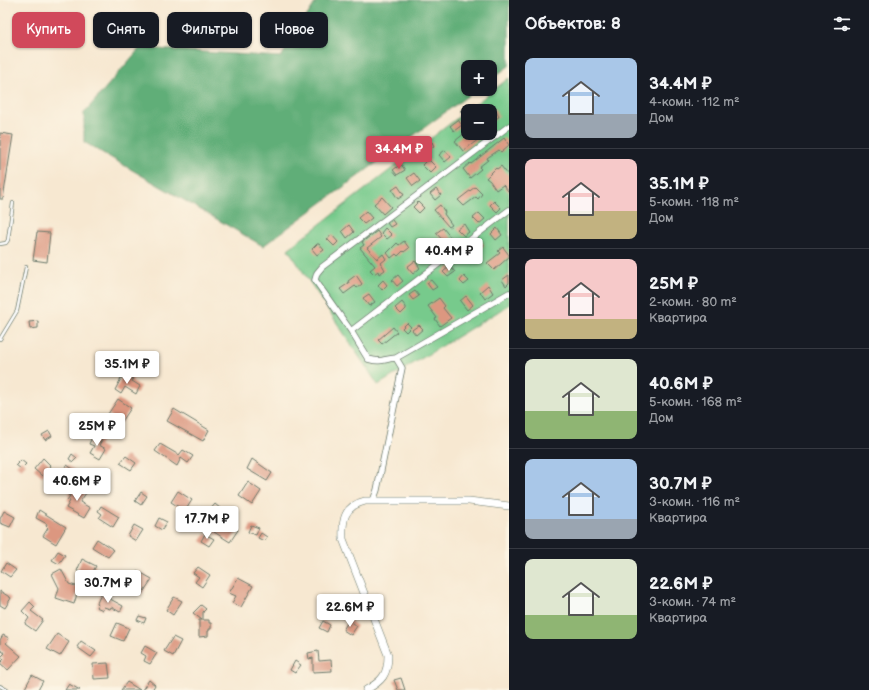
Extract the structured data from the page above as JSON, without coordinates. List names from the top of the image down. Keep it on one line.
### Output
{"page":{"heading":"Объектов: 8","chip":["Купить","Снять","Фильтры","Новое"],"list":[{"name":"34.4M ₽","note":"4-комн. · 112 m² · Дом"},{"name":"35.1M ₽","note":"5-комн. · 118 m² · Дом"},{"name":"25M ₽","note":"2-комн. · 80 m² · Квартира"},{"name":"40.6M ₽","note":"5-комн. · 168 m² · Дом"},{"name":"30.7M ₽","note":"3-комн. · 116 m² · Квартира"},{"name":"22.6M ₽","note":"3-комн. · 74 m² · Квартира"}],"map_buttons":["+","−"],"price":["34.4M ₽","40.4M ₽","35.1M ₽","25M ₽","40.6M ₽","17.7M ₽","30.7M ₽","22.6M ₽"]}}
